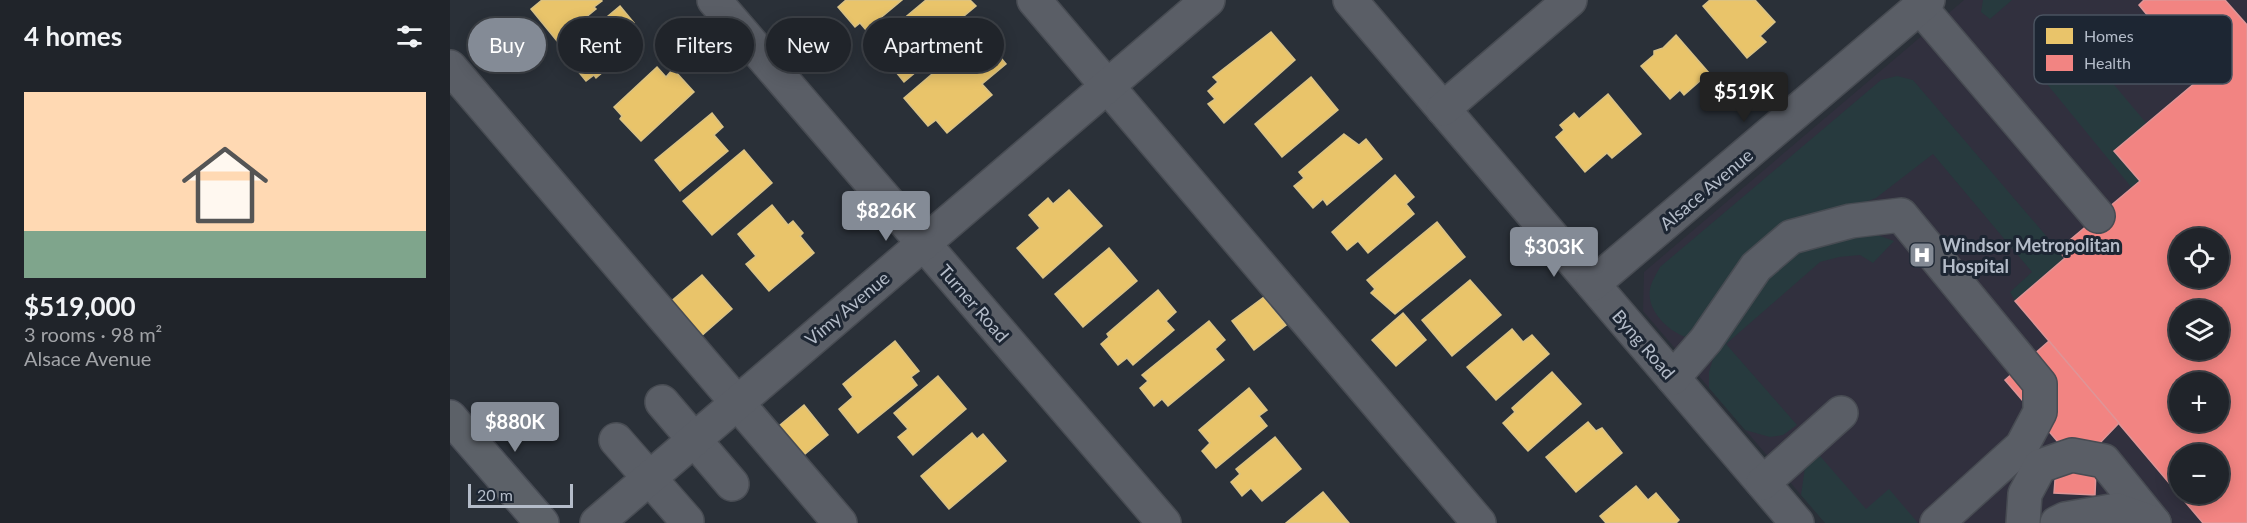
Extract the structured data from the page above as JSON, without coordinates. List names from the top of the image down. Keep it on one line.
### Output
{"streets":{"street":["Alsace Avenue","Turner Road","Vimy Avenue","Byng Road"]},"crossings":[["Alsace Avenue","Byng Road"],["Turner Road","Vimy Avenue"]],"places":{"hospital":["Windsor Metropolitan Hospital"]},"legend":["Homes","Health"],"scale_bar":"20 m","page":{"heading":"4 homes","chip":["Buy","Rent","Filters","New","Apartment"],"list":[{"name":"$519,000","note":"3 rooms · 98 m² · Alsace Avenue"}],"price":["$519K","$826K","$303K","$880K"],"map_buttons":["+","−"],"scale":"20 m"}}
